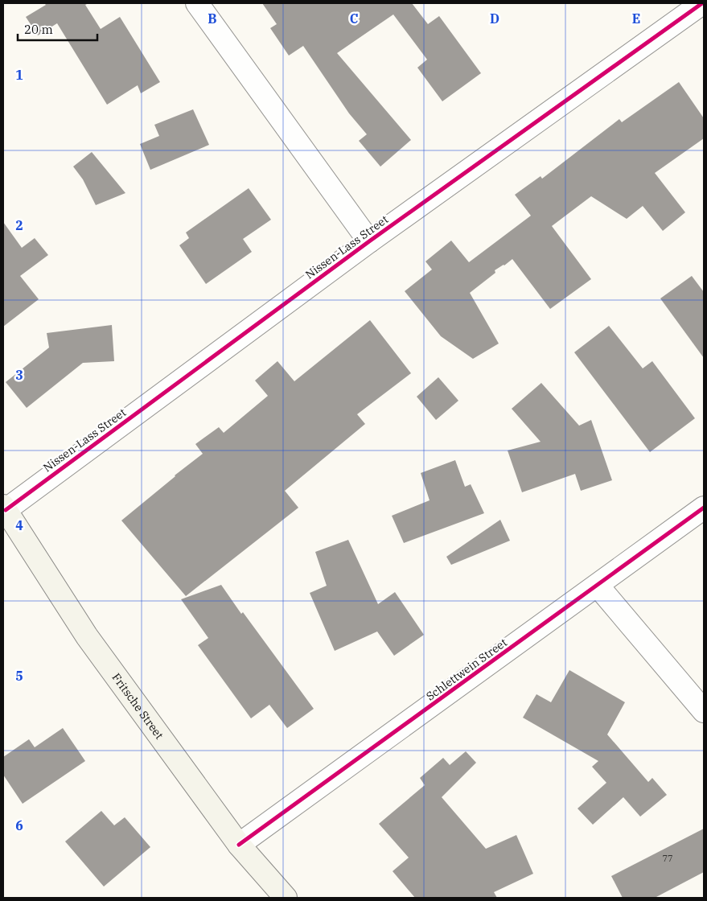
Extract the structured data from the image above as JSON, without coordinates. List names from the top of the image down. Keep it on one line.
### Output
{"streets":{"street":["Nissen-Lass Street","Schlettwein Street","Fritsche Street"]},"crossings":[["Nissen-Lass Street","Fritsche Street"],["Schlettwein Street","Fritsche Street"]],"house_numbers":["77"],"scale_bar":"20 m","grid":{"columns":["B","C","D","E"],"rows":["1","2","3","4","5","6"]}}
